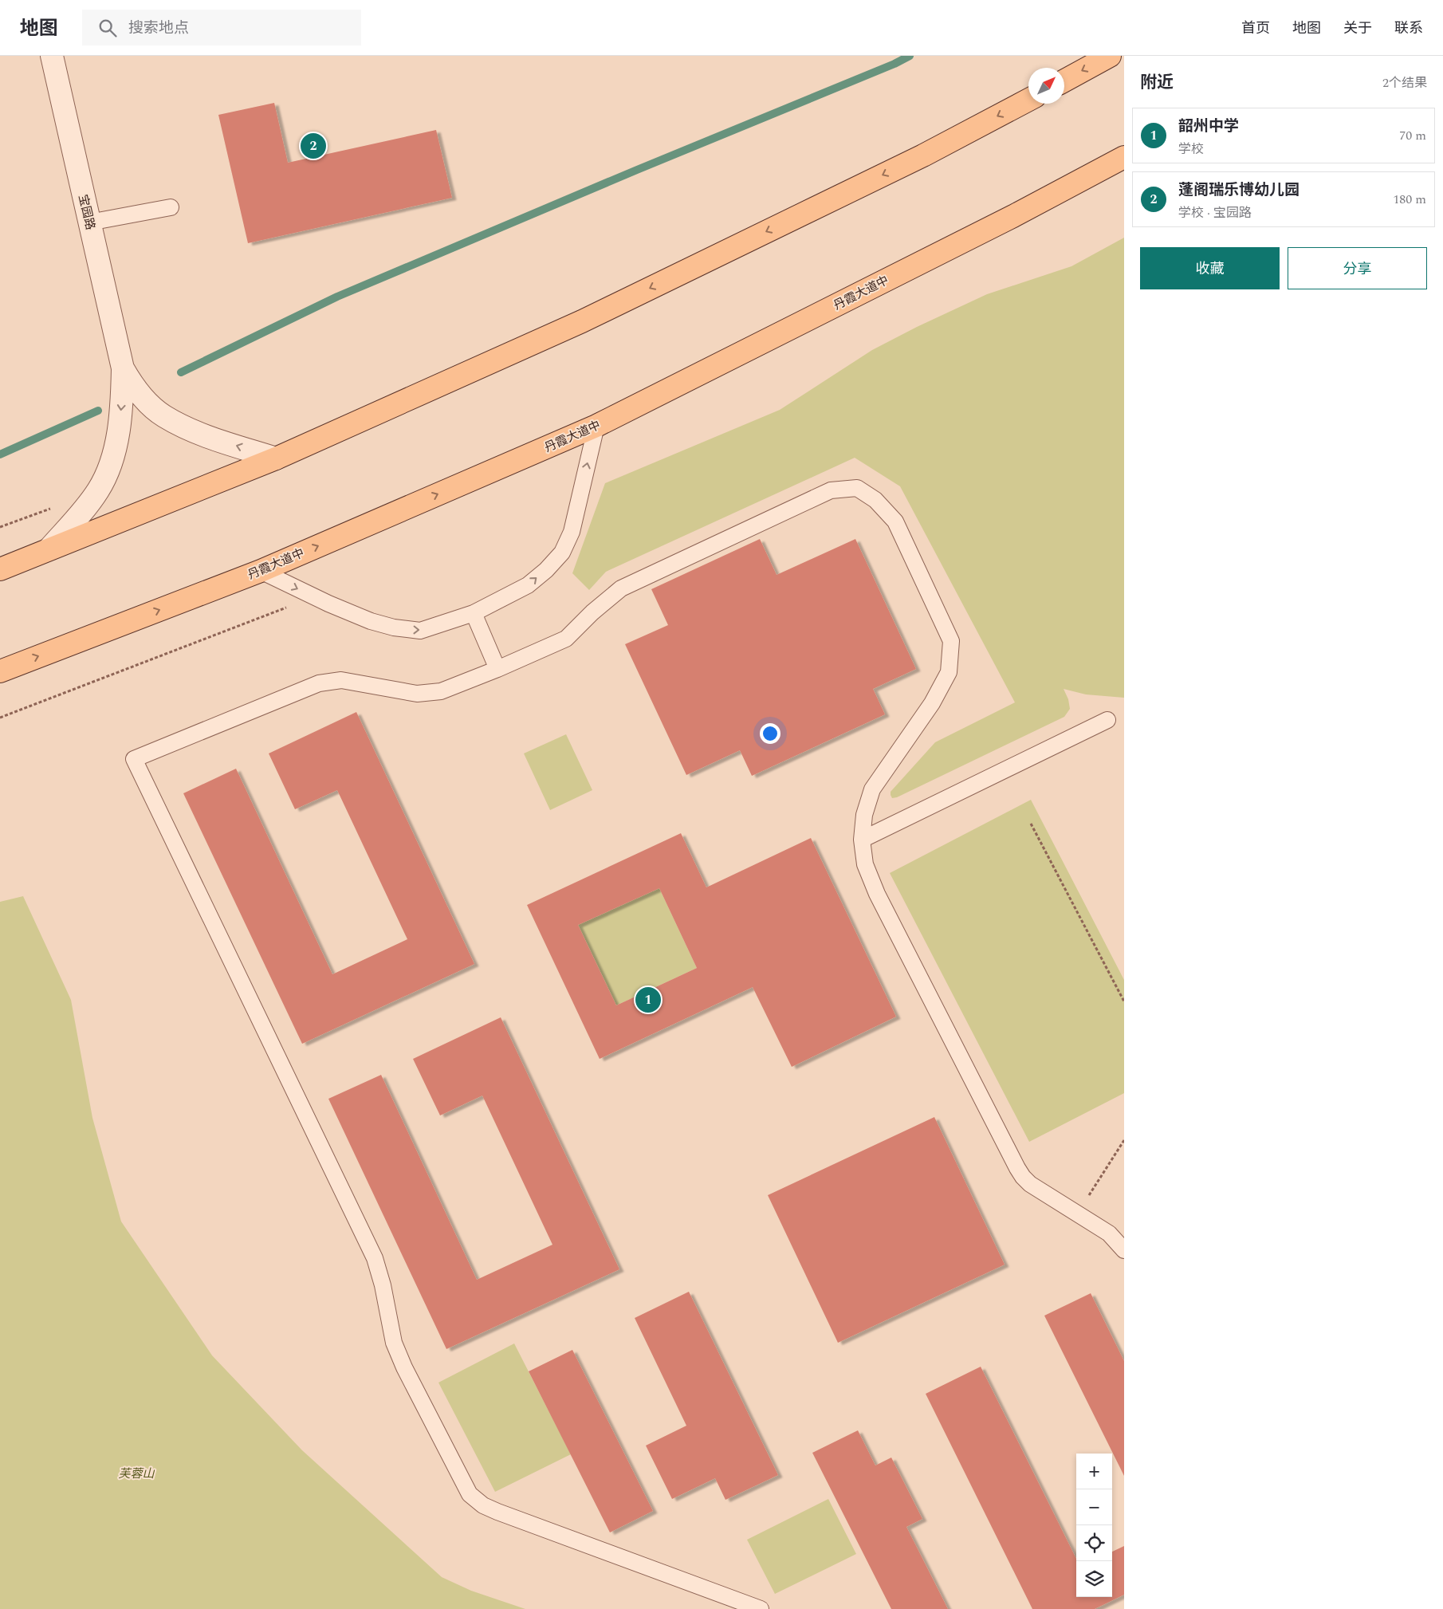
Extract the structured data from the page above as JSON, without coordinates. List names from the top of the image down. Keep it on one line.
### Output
{"streets":{"main road":["丹霞大道中"],"street":["宝园路"]},"parks":["芙蓉山"],"north":"top right","page":{"header":"地图","search":"搜索地点","nav":["首页","地图","关于","联系"],"heading":["附近","2个结果"],"list":[{"mark":"1","name":"韶州中学","note":"学校","value":"70 m"},{"mark":"2","name":"蓬阁瑞乐博幼儿园","note":"学校 · 宝园路","value":"180 m"}],"pins":["2","1"],"buttons":["收藏","分享"],"map_buttons":["+","−"]}}
